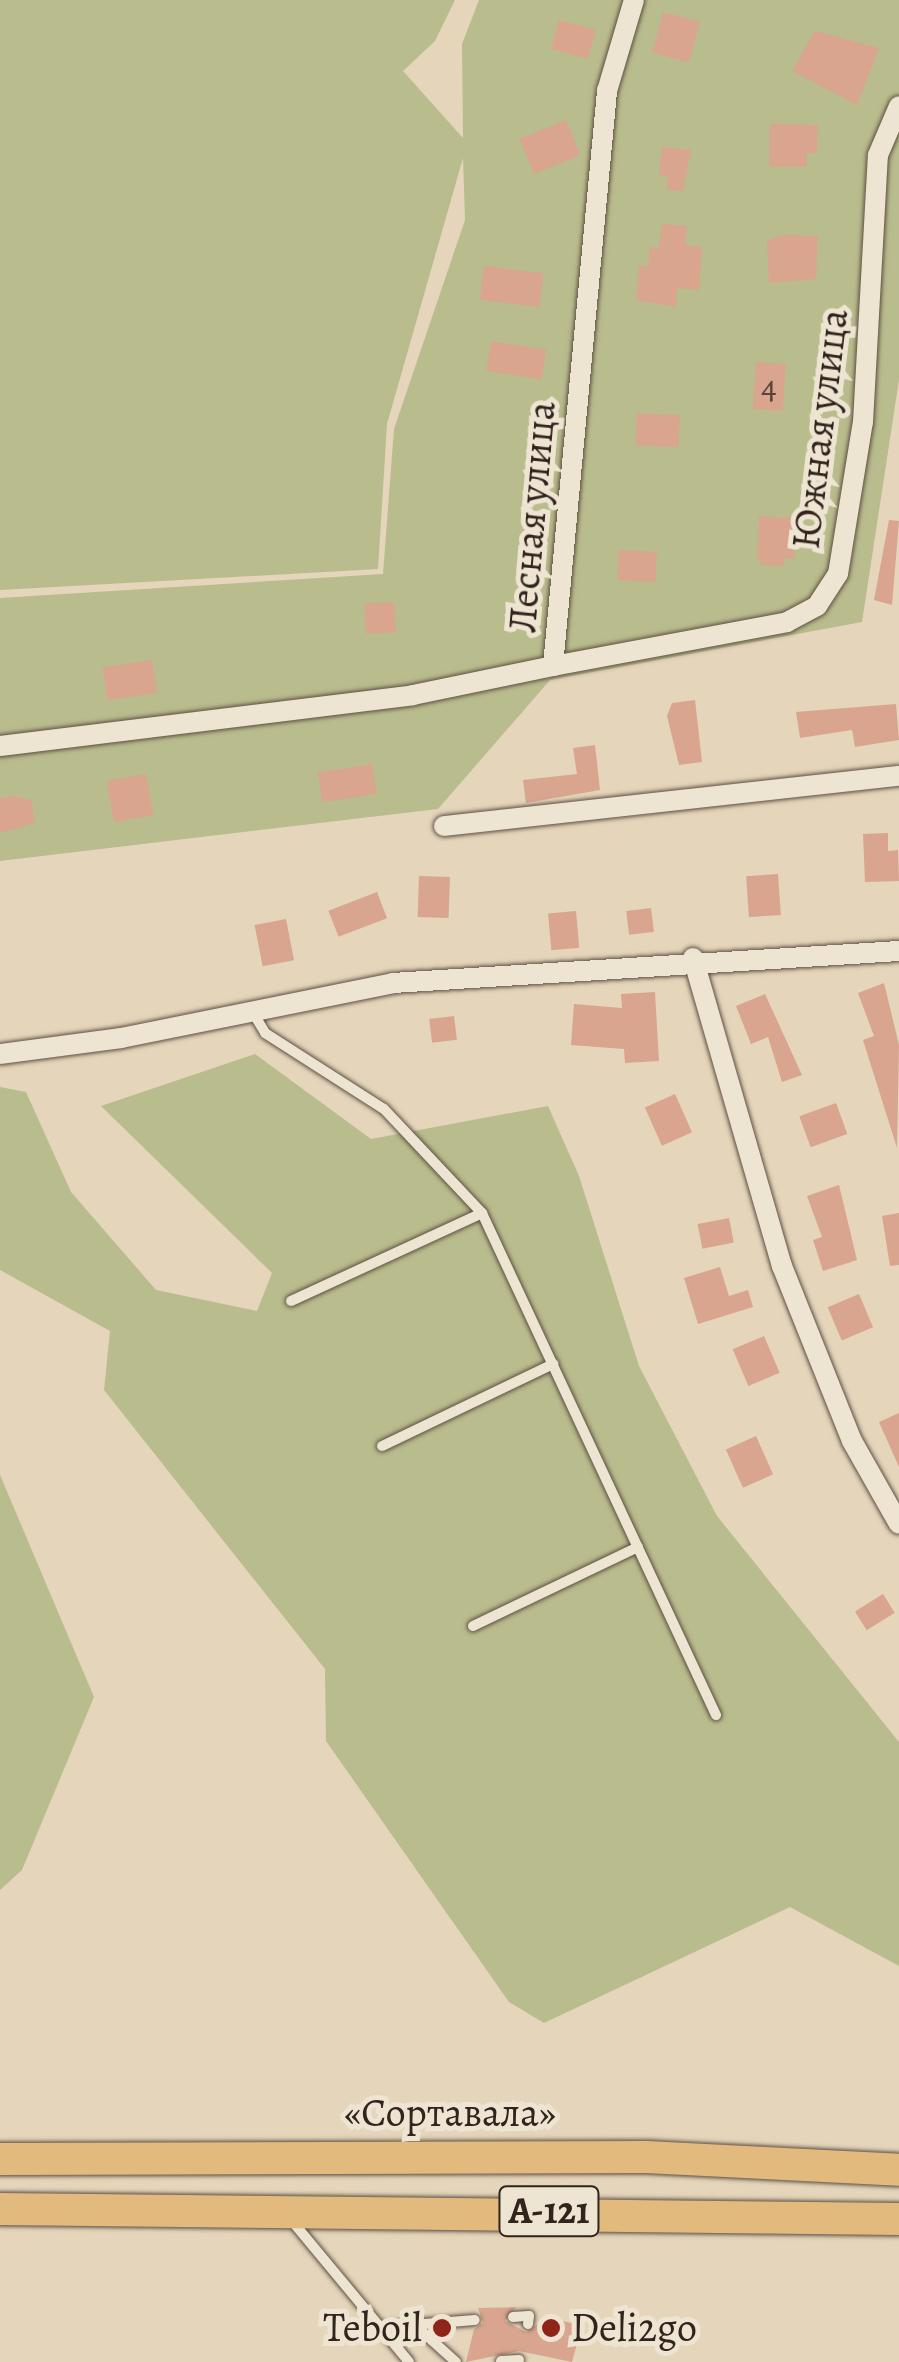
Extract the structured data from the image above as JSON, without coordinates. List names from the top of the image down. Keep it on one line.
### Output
{"streets":{"highway":["«Сортавала»","А-121"],"street":["Южная улица","Лесная улица"]},"crossings":[["Южная улица","Лесная улица"]],"places":["Teboil","Deli2go"],"house_numbers":["4"]}
